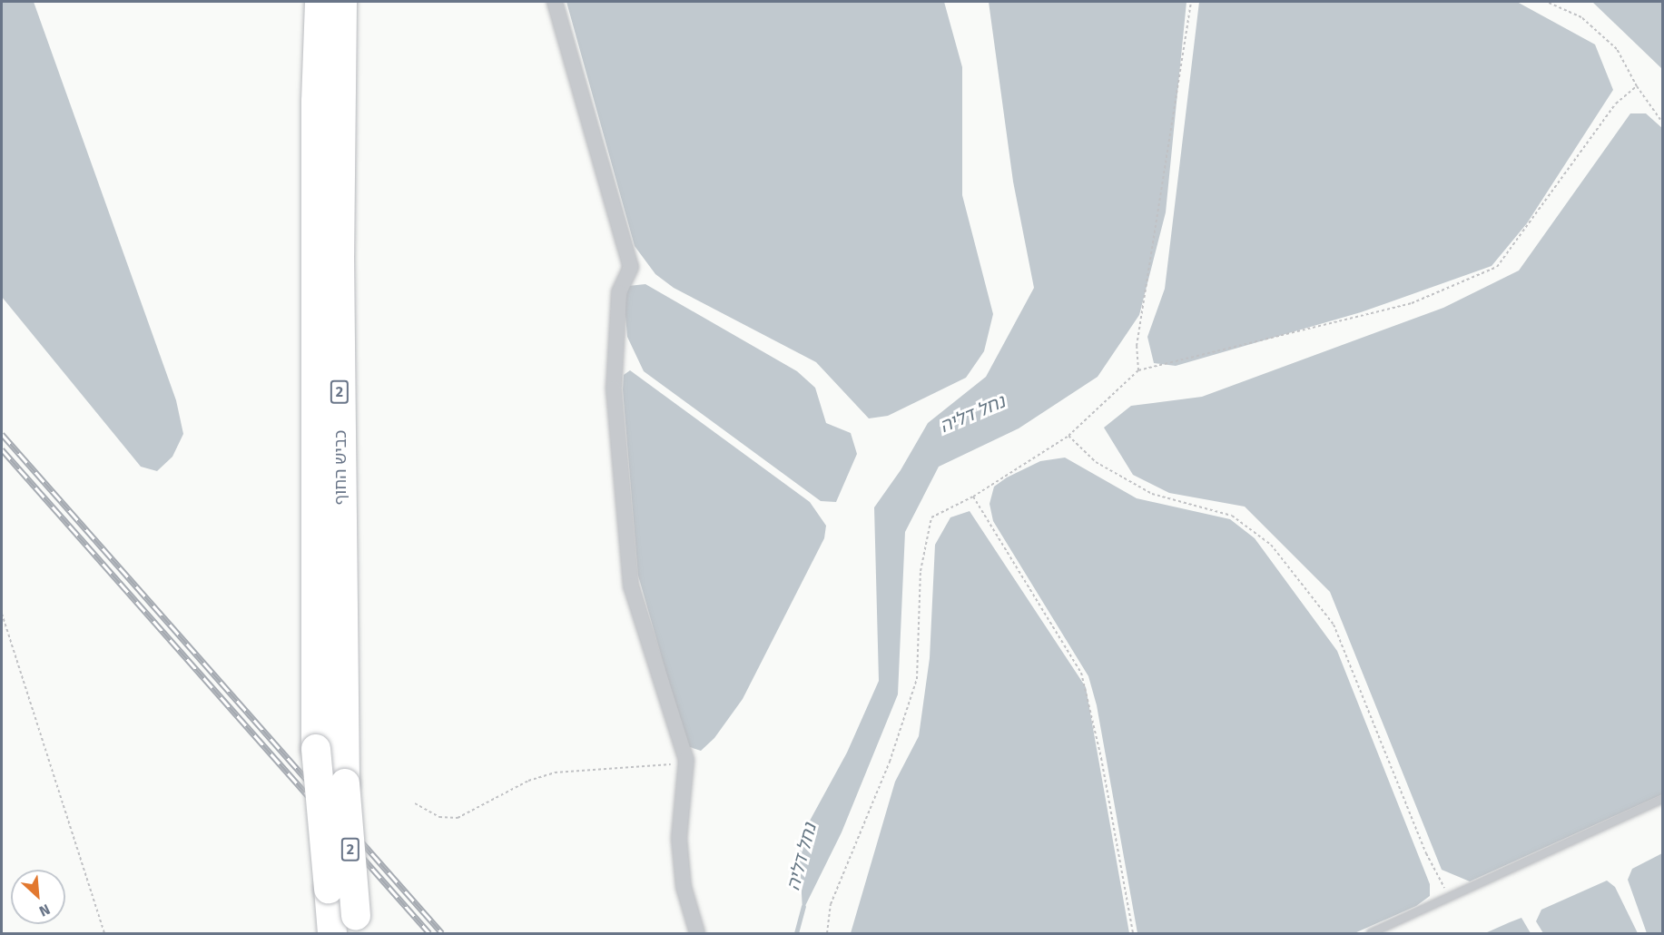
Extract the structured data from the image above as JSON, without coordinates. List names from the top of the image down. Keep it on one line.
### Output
{"streets":{"highway":["2","כביש החוף"]},"water":["נחל דליה"],"north":"bottom right"}
